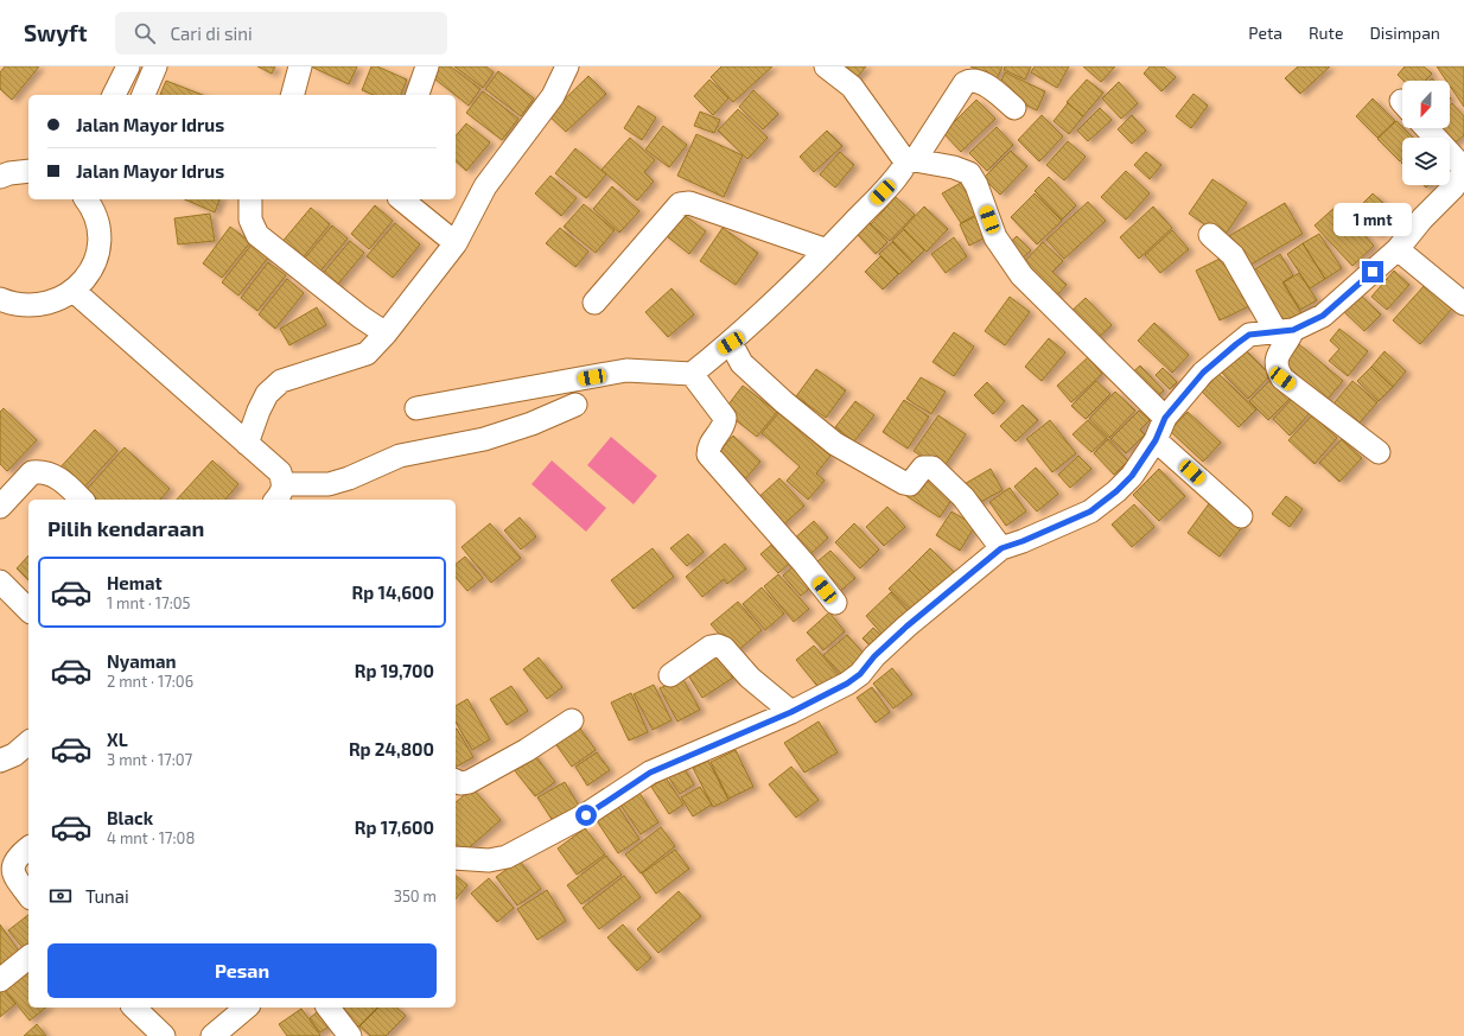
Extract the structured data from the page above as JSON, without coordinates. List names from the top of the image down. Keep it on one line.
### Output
{"north":"bottom","page":{"header":"Swyft","search":"Cari di sini","nav":["Peta","Rute","Disimpan"],"banner":["Jalan Mayor Idrus","Jalan Mayor Idrus"],"bubble":"1 mnt","heading":"Pilih kendaraan","list":[{"name":"Hemat","note":"1 mnt · 17:05","value":"Rp 14,600"},{"name":"Nyaman","note":"2 mnt · 17:06","value":"Rp 19,700"},{"name":"XL","note":"3 mnt · 17:07","value":"Rp 24,800"},{"name":"Black","note":"4 mnt · 17:08","value":"Rp 17,600"}],"pay":["Tunai","350 m"],"buttons":"Pesan"}}
